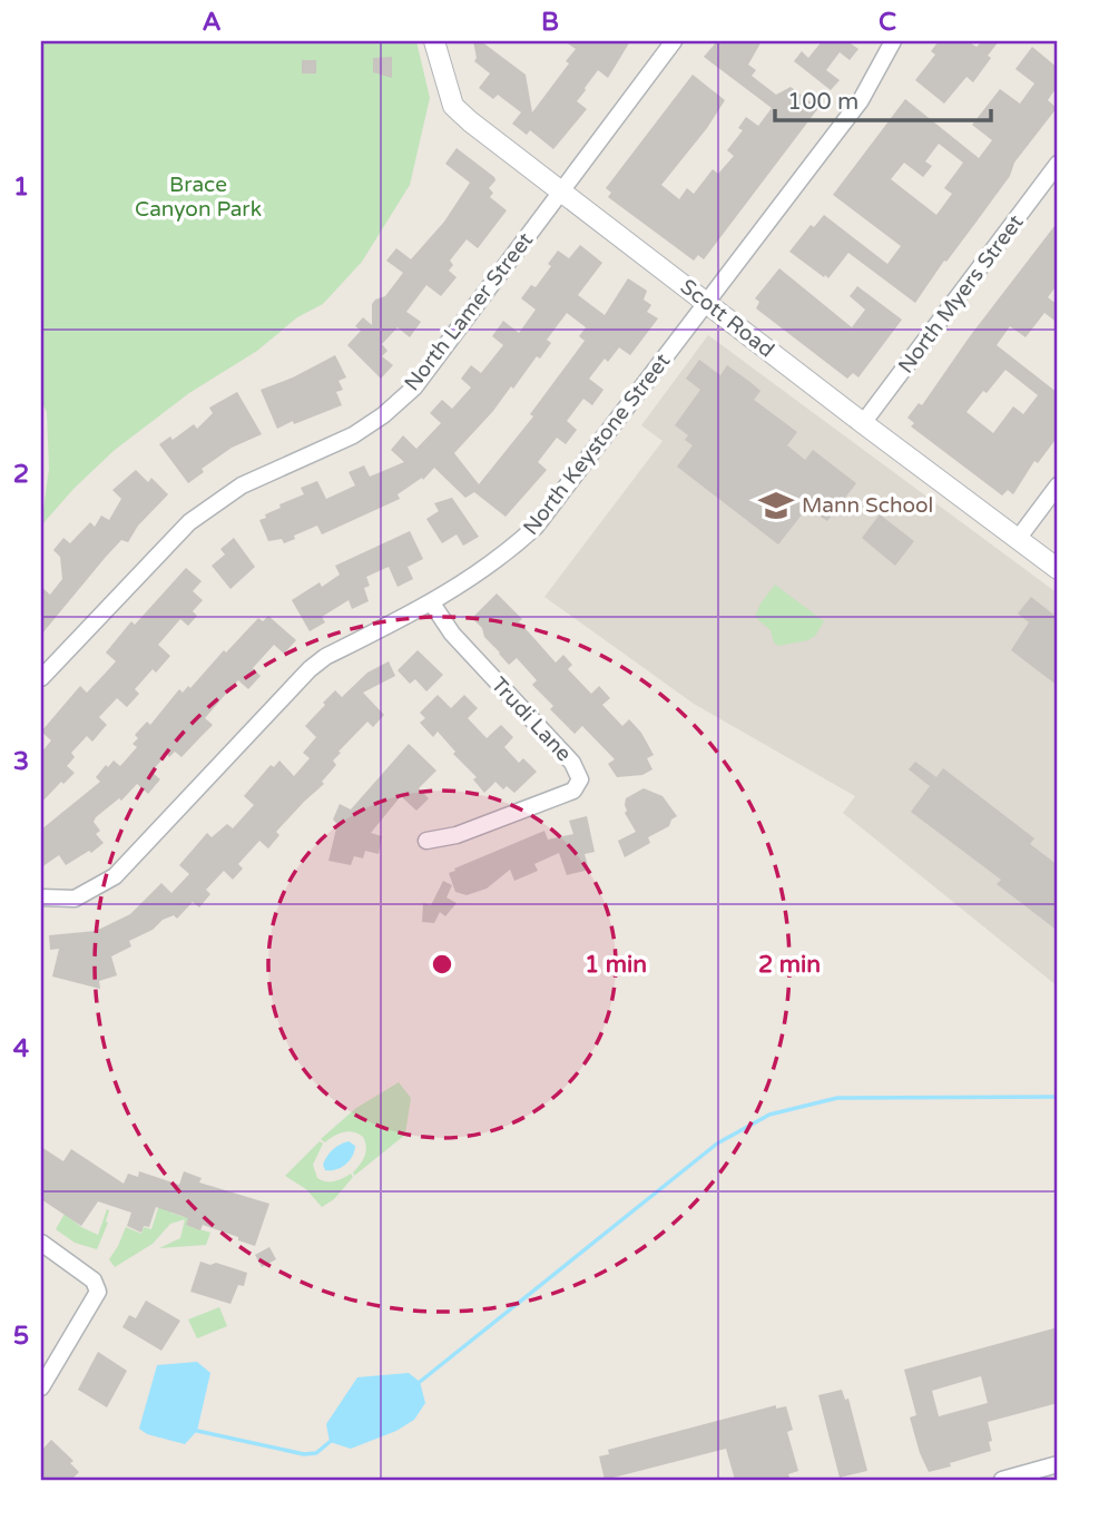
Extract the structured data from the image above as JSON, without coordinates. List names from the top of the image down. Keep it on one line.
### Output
{"streets":{"street":["North Myers Street","North Lamer Street","Scott Road","North Keystone Street","Trudi Lane"]},"crossings":[["North Myers Street","Scott Road"],["North Lamer Street","Scott Road"],["Scott Road","North Keystone Street"],["North Keystone Street","Trudi Lane"]],"parks":["Brace Canyon Park"],"places":{"school or university":["Mann School"]},"scale_bar":"100 m","grid":{"columns":["A","B","C"],"rows":["1","2","3","4","5"]},"rings":["1 min","2 min"]}
